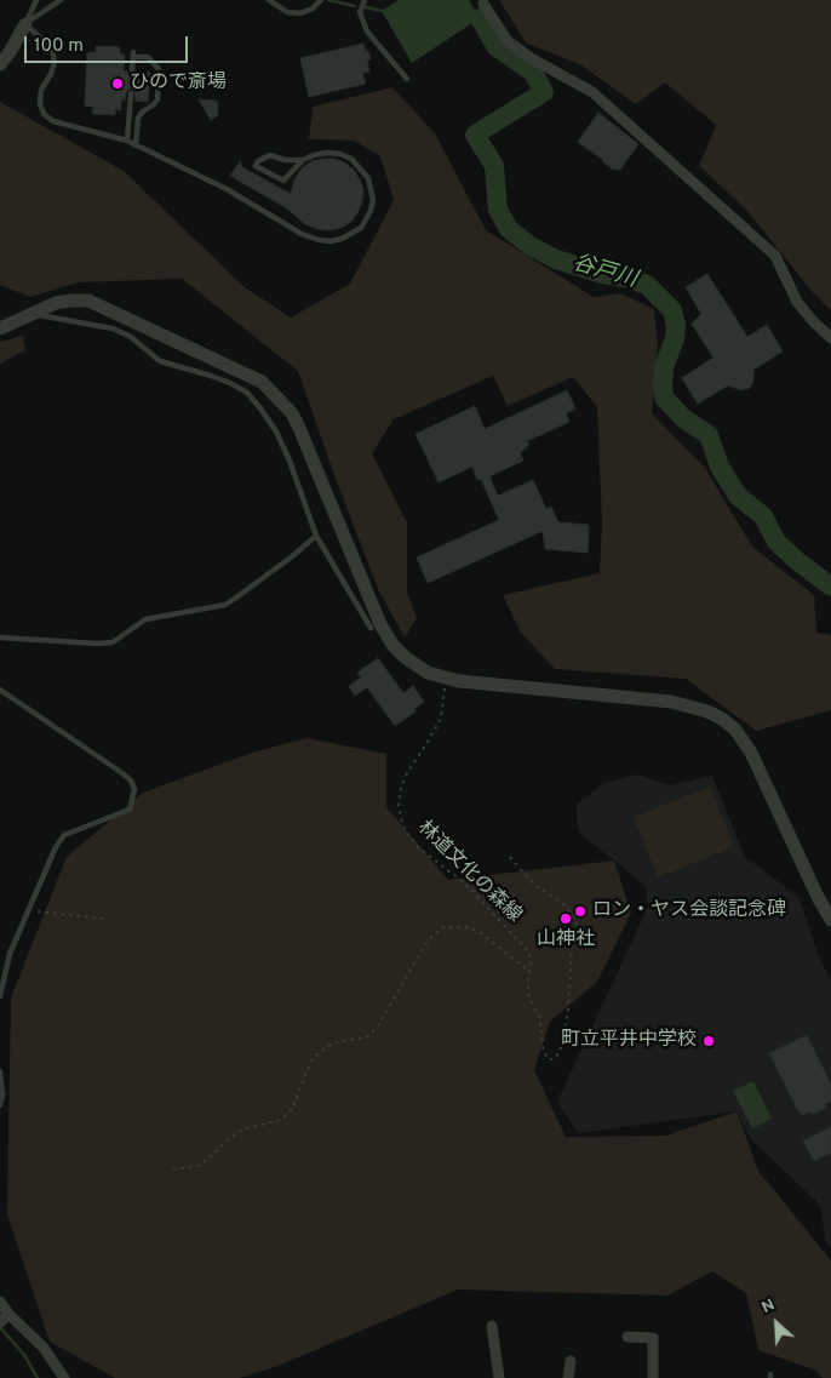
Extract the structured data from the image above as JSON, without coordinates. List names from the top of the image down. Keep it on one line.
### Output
{"streets":{"path":["林道文化の森線"]},"water":["谷戸川"],"places":["ひので斎場","ロン・ヤス会談記念碑","山神社","町立平井中学校"],"scale_bar":"100 m","north":"top left"}
